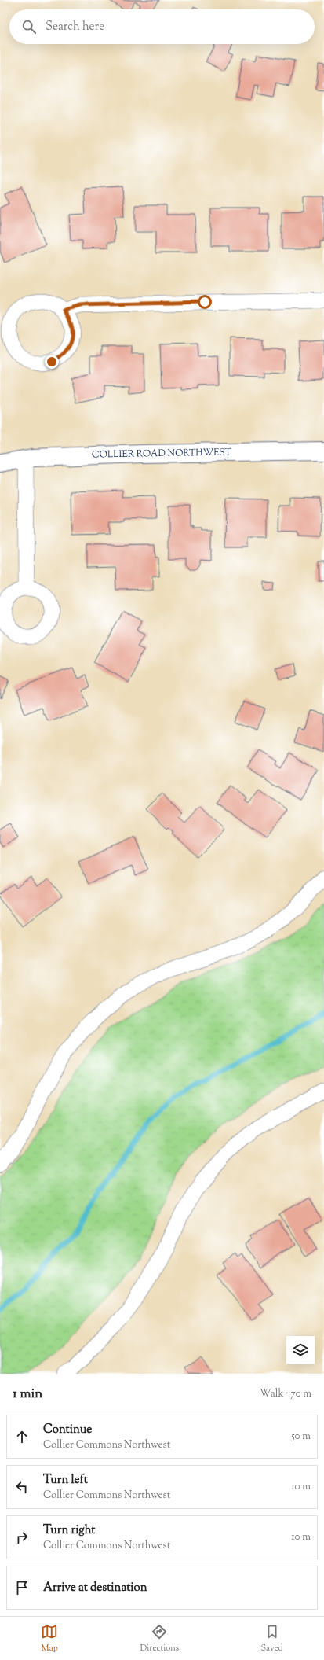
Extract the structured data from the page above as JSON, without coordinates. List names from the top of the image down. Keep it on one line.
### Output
{"streets":{"street":["COLLIER ROAD NORTHWEST"]},"page":{"search":"Search here","heading":["1 min","Walk · 70 m"],"list":[["Continue","Collier Commons Northwest","50 m"],["Turn left","Collier Commons Northwest","10 m"],["Turn right","Collier Commons Northwest","10 m"],"Arrive at destination"],"nav":["Map","Directions","Saved"]}}
